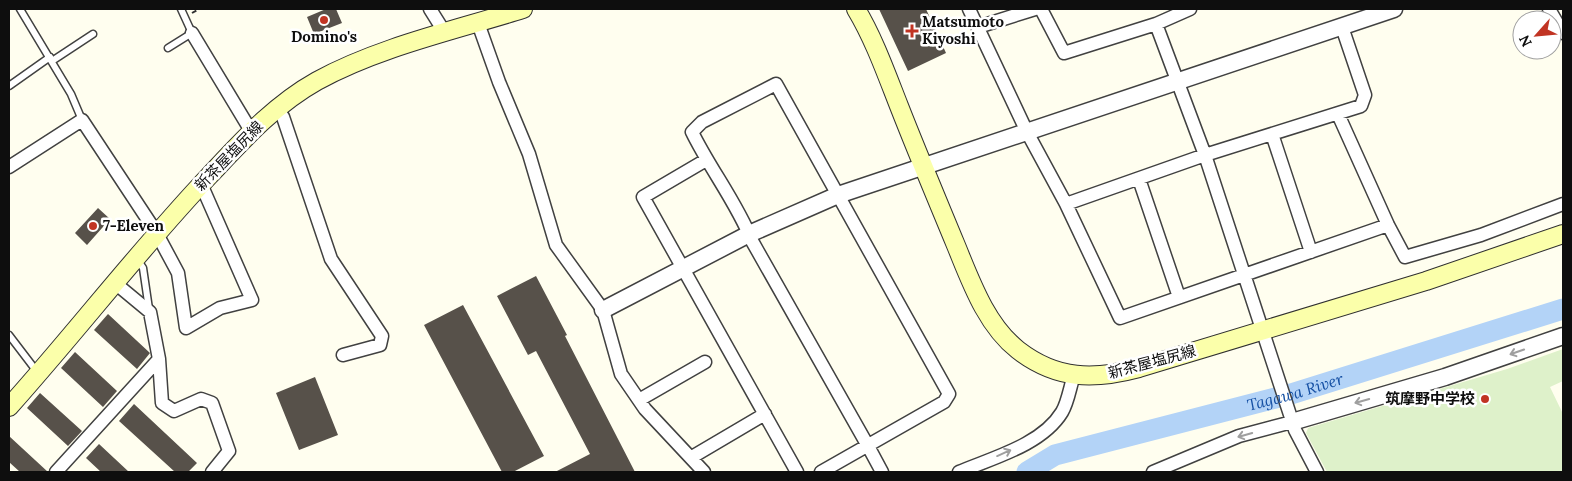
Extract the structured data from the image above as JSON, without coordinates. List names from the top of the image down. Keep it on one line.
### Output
{"streets":{"main road":["新茶屋塩尻線"]},"water":["Tagawa River"],"places":{"other":["Domino's","7-Eleven","筑摩野中学校"],"health":["Matsumoto Kiyoshi"]},"north":"bottom left"}
